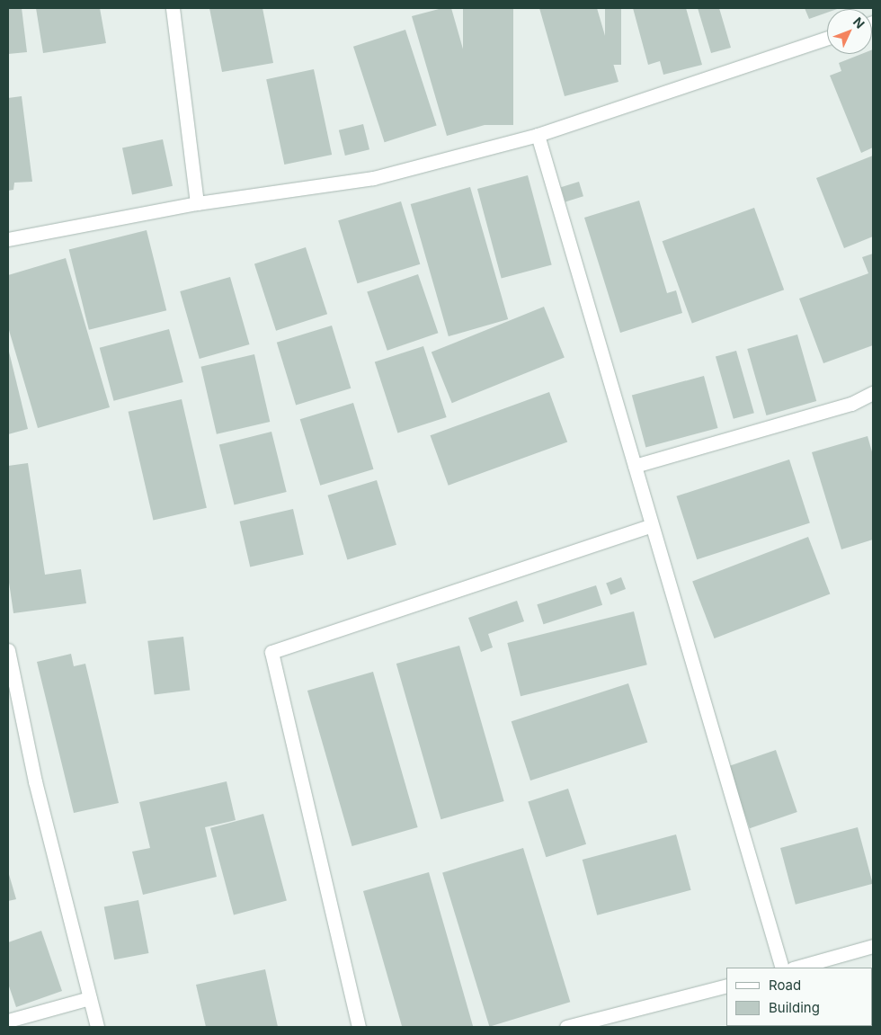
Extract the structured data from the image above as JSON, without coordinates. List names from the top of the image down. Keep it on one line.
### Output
{"legend":["Road","Building"],"north":"top right"}
